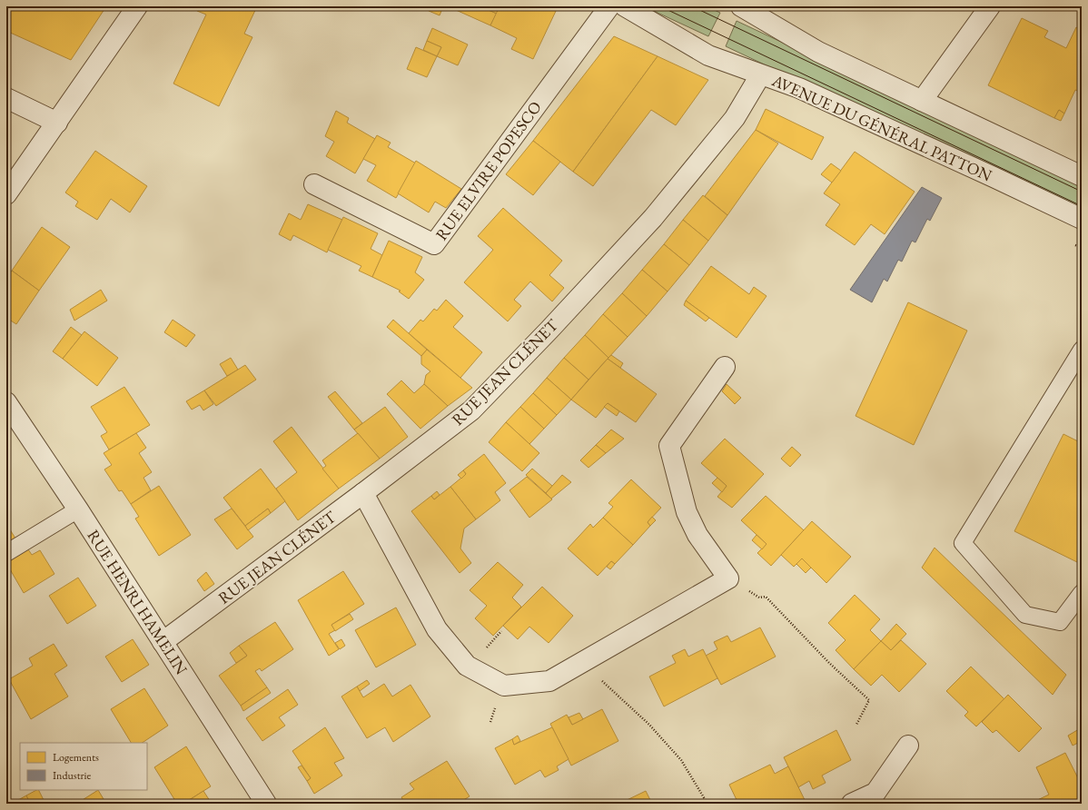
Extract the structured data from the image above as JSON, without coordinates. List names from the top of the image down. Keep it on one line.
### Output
{"streets":{"street":["AVENUE DU GÉNÉRAL PATTON","RUE ELVIRE POPESCO","RUE JEAN CLÉNET","RUE HENRI HAMELIN"]},"crossings":[["AVENUE DU GÉNÉRAL PATTON","RUE JEAN CLÉNET"],["RUE JEAN CLÉNET","RUE HENRI HAMELIN"]],"legend":["Logements","Industrie"]}
